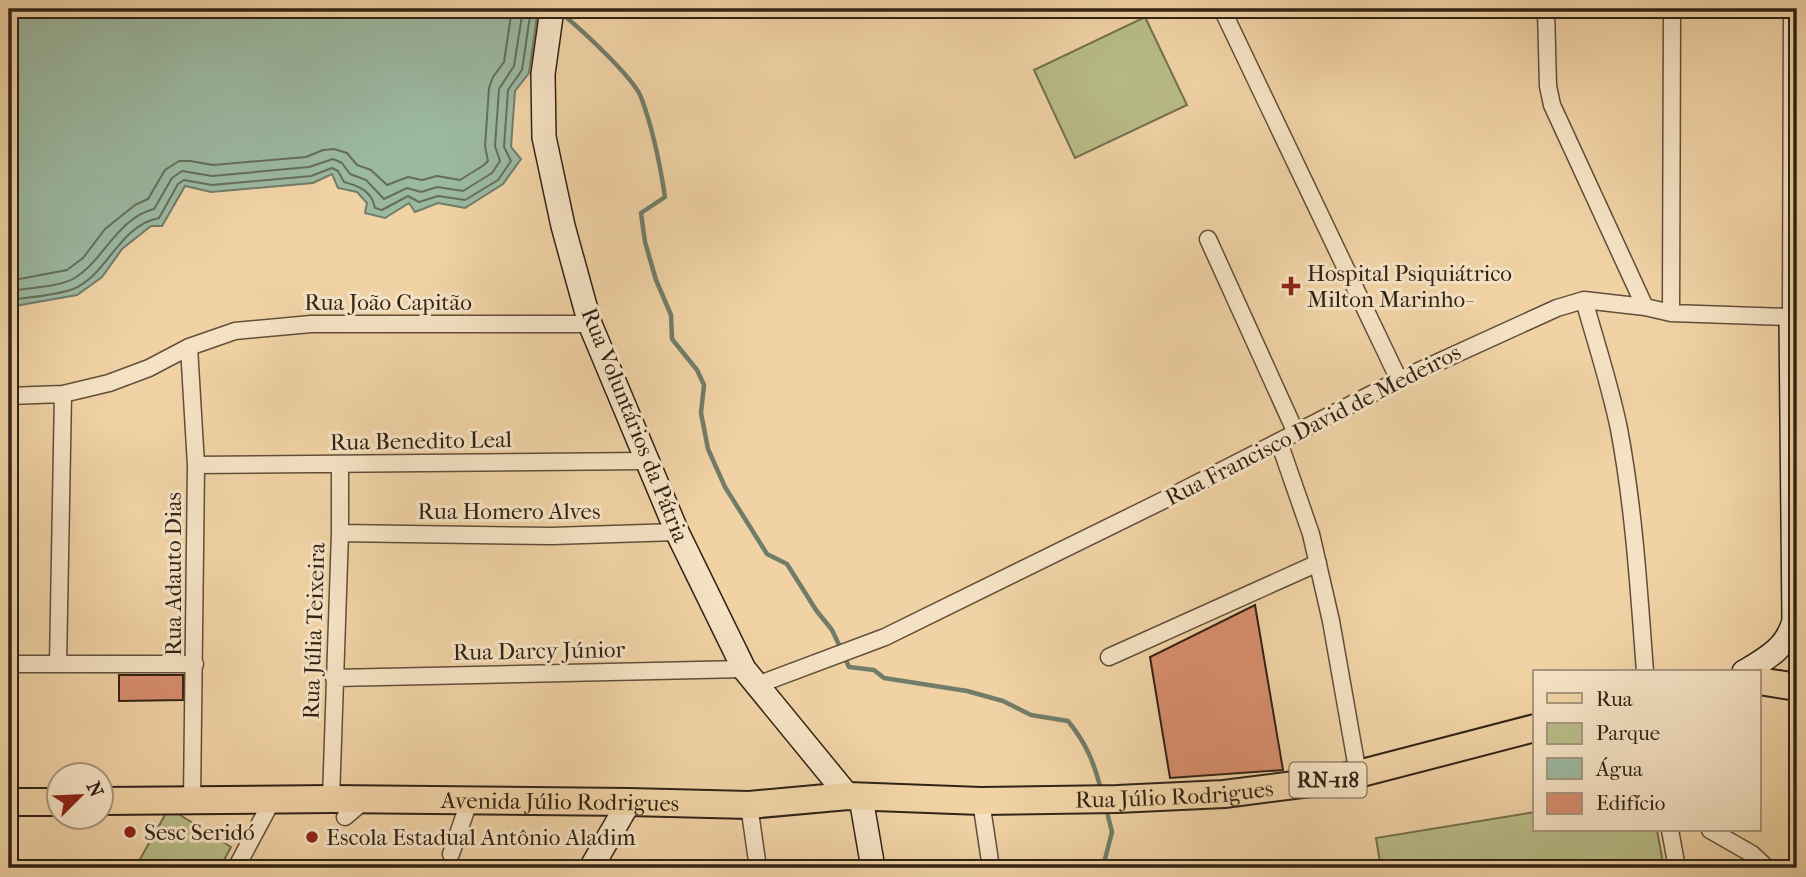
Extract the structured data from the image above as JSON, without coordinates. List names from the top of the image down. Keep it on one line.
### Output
{"streets":{"main road":["RN-118","Rua Júlio Rodrigues","Avenida Júlio Rodrigues"],"street":["Rua João Capitão","Rua Voluntários da Pátria","Rua Francisco David de Medeiros","Rua Benedito Leal","Rua Homero Alves","Rua Adauto Dias","Rua Júlia Teixeira","Rua Darcy Júnior"]},"crossings":[["Rua João Capitão","Rua Voluntários da Pátria"],["Rua João Capitão","Rua Adauto Dias"],["Rua Voluntários da Pátria","Rua Francisco David de Medeiros"],["Rua Voluntários da Pátria","Rua Benedito Leal"],["Rua Voluntários da Pátria","Rua Homero Alves"],["Rua Voluntários da Pátria","Rua Darcy Júnior"],["Rua Voluntários da Pátria","Rua Júlio Rodrigues"],["Rua Voluntários da Pátria","Avenida Júlio Rodrigues"],["Rua Francisco David de Medeiros","Rua Darcy Júnior"],["Rua Benedito Leal","Rua Adauto Dias"],["Rua Benedito Leal","Rua Júlia Teixeira"],["Rua Homero Alves","Rua Júlia Teixeira"],["Rua Adauto Dias","RN-118"],["Rua Júlia Teixeira","Rua Darcy Júnior"],["Rua Júlia Teixeira","Avenida Júlio Rodrigues"],["RN-118","Avenida Júlio Rodrigues"],["Rua Júlio Rodrigues","Avenida Júlio Rodrigues"]],"places":{"health":["Hospital Psiquiátrico Milton Marinho-"],"other":["Sesc Seridó","Escola Estadual Antônio Aladim"]},"legend":["Rua","Parque","Água","Edifício"],"north":"top right"}
